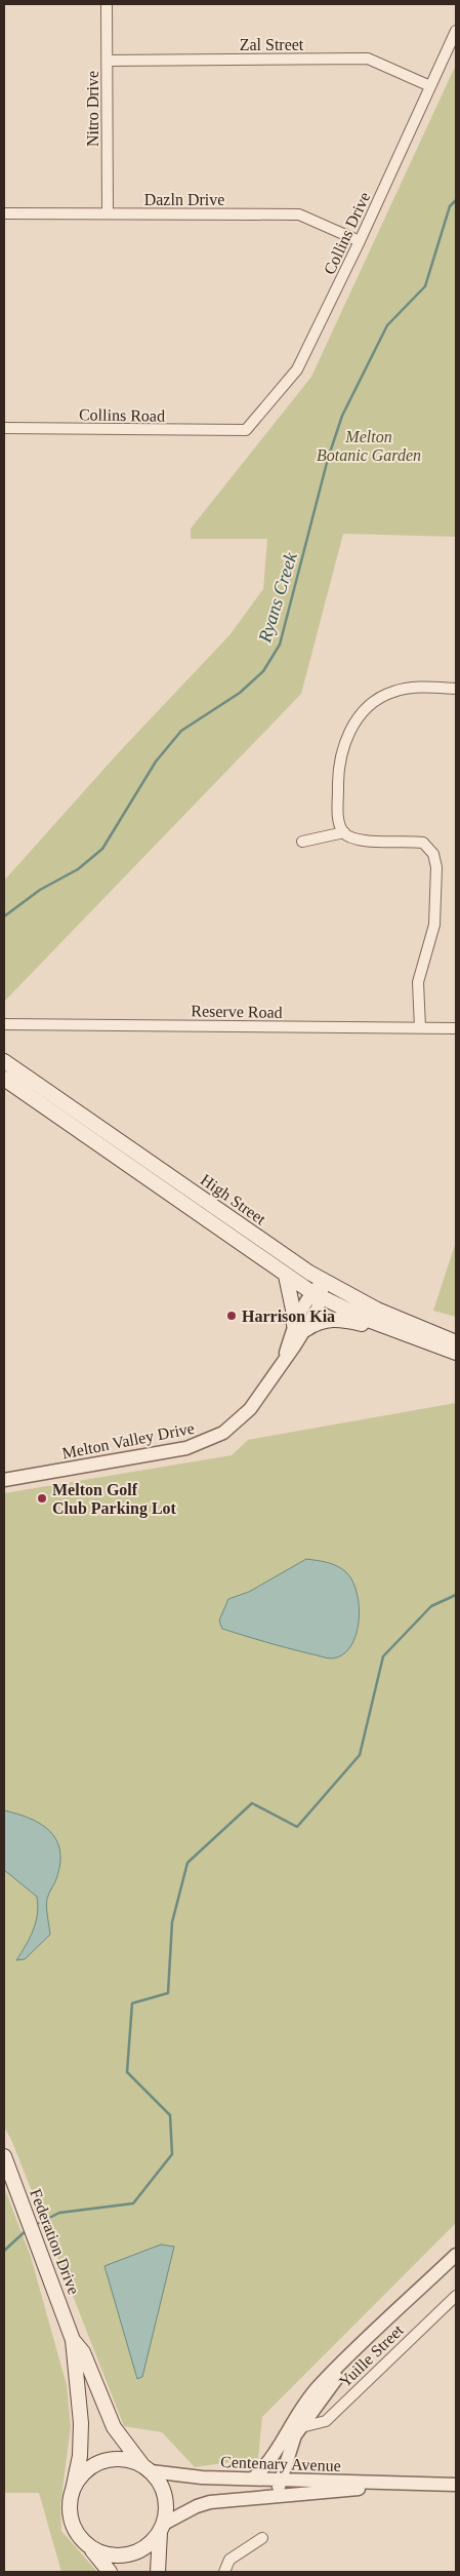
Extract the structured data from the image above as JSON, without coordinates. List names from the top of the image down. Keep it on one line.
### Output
{"streets":{"main road":["High Street","Federation Drive"],"street":["Zal Street","Nitro Drive","Dazln Drive","Collins Drive","Collins Road","Reserve Road","Melton Valley Drive","Yuille Street","Centenary Avenue"]},"crossings":[["Zal Street","Nitro Drive"],["Zal Street","Collins Drive"],["Nitro Drive","Dazln Drive"],["Dazln Drive","Collins Drive"],["Collins Drive","Collins Road"],["High Street","Melton Valley Drive"],["Federation Drive","Centenary Avenue"],["Yuille Street","Centenary Avenue"]],"water":["Ryans Creek"],"parks":["Melton Botanic Garden"],"places":["Harrison Kia","Melton Golf Club Parking Lot"]}
